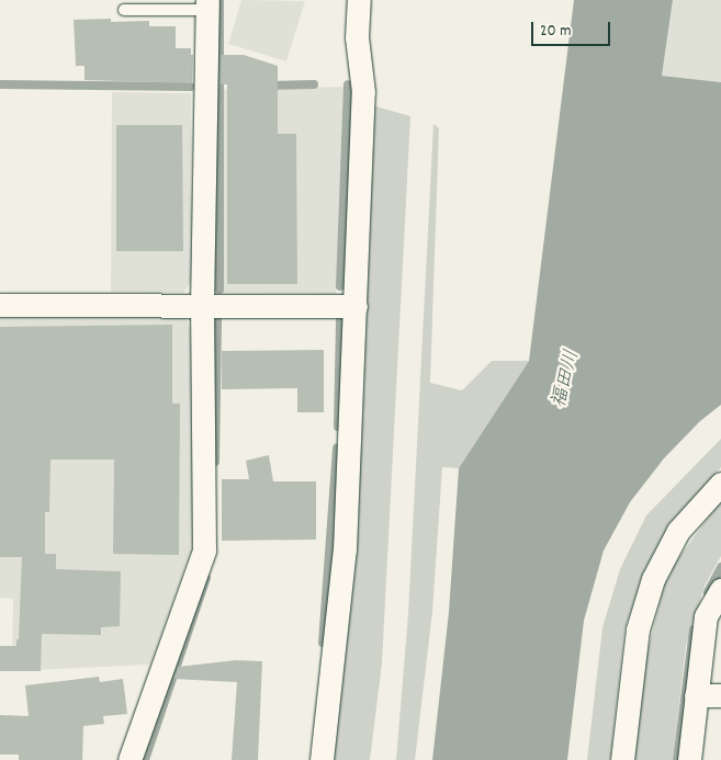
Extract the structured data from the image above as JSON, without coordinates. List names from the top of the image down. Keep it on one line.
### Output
{"water":["福田川"],"scale_bar":"20 m"}
